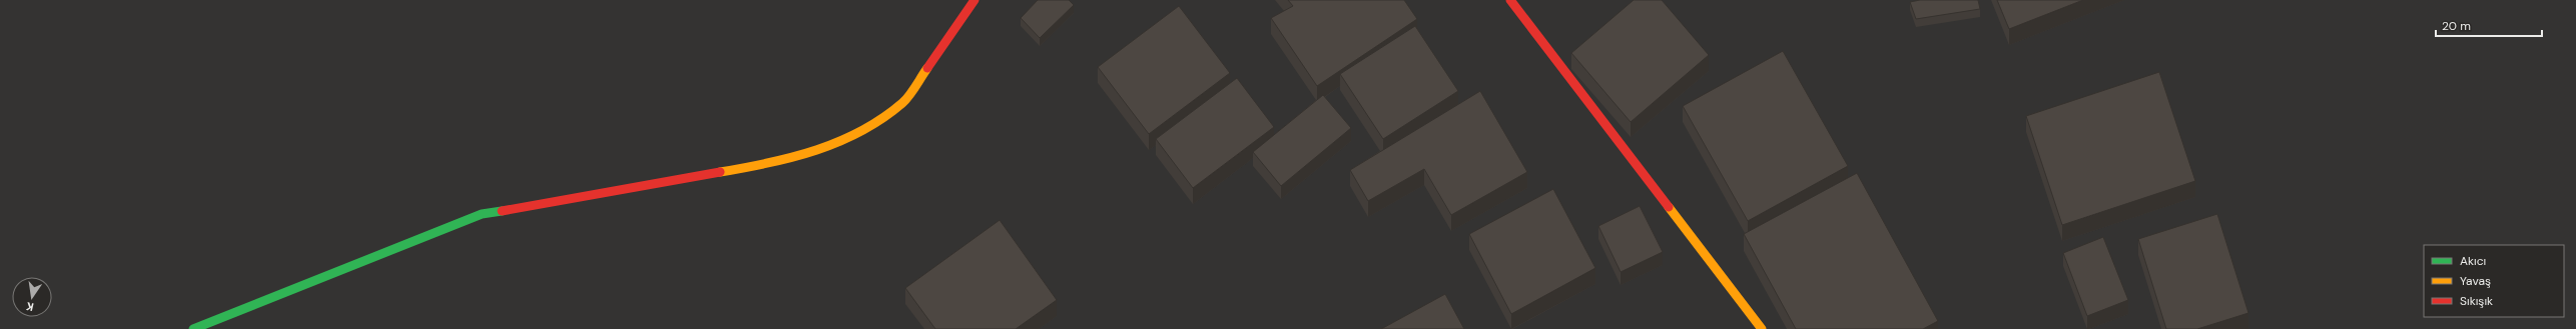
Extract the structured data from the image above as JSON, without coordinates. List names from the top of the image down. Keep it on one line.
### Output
{"legend":["Akıcı","Yavaş","Sıkışık"],"scale_bar":"20 m","north":"bottom"}
